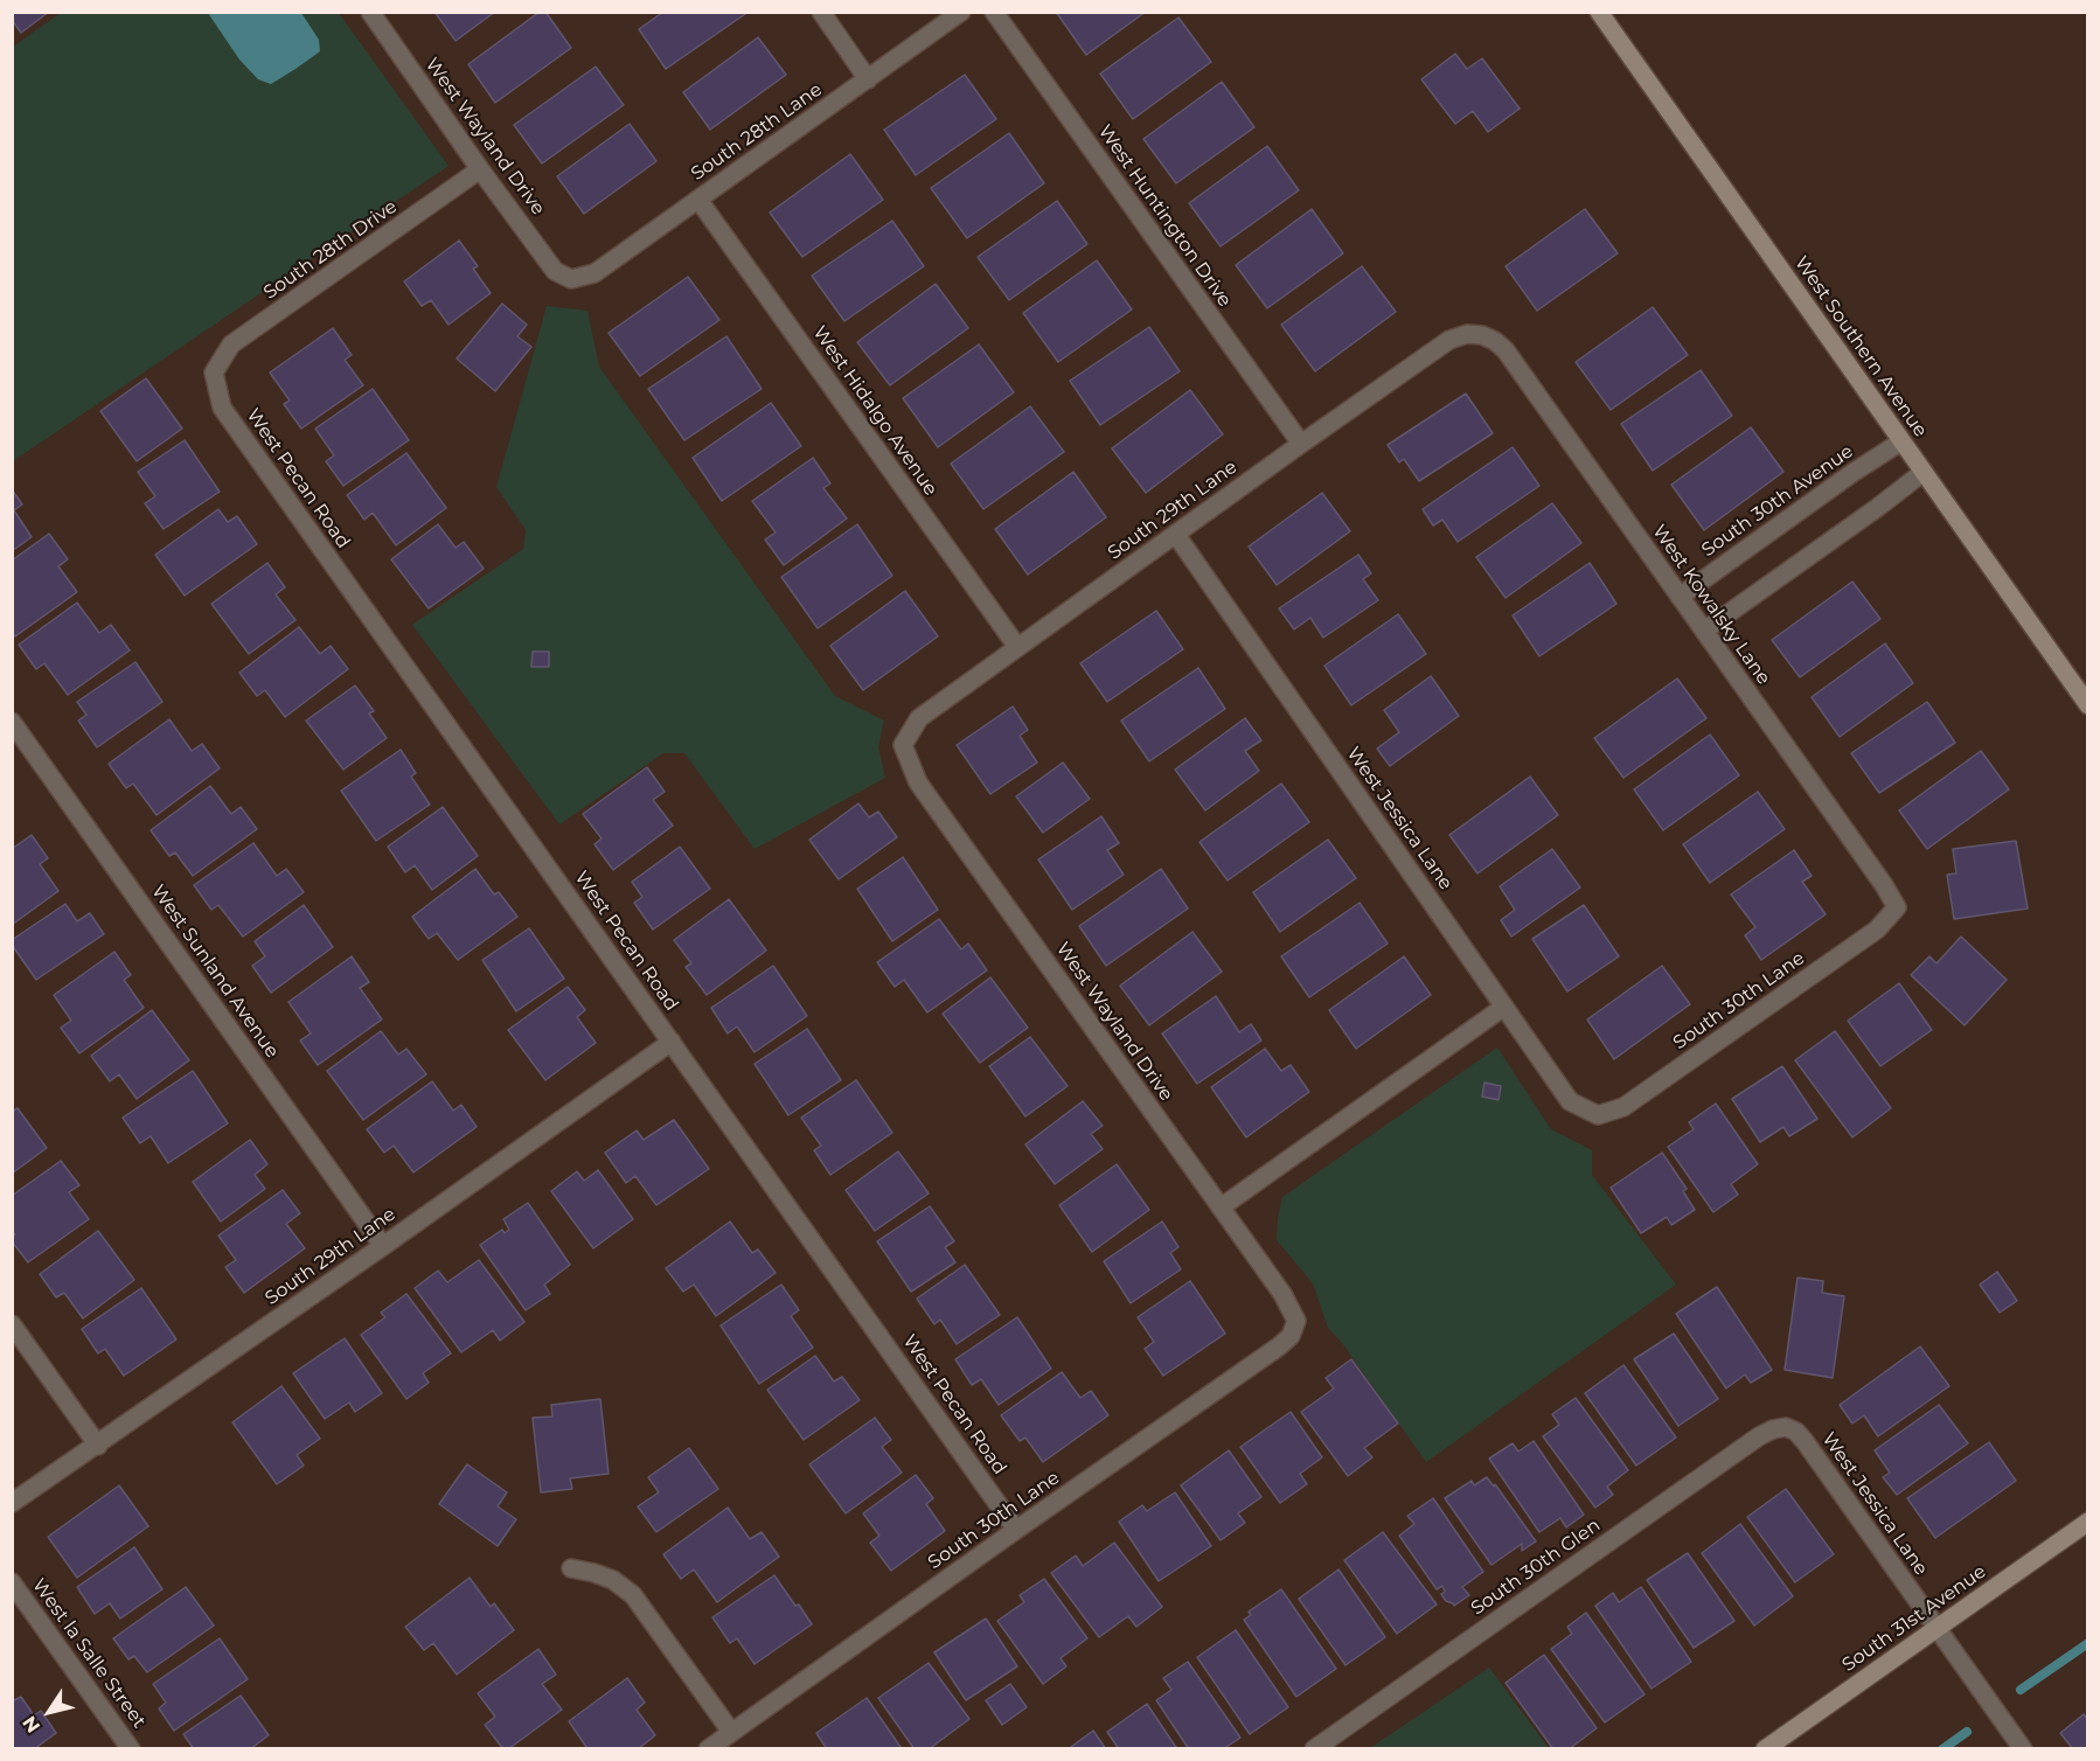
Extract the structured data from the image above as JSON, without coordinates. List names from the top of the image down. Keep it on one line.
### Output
{"streets":{"main road":["West Southern Avenue","South 31st Avenue"],"street":["South 28th Lane","West Wayland Drive","West Huntington Drive","South 28th Drive","West Hidalgo Avenue","West Pecan Road","South 30th Avenue","South 29th Lane","West Kowalsky Lane","West Jessica Lane","West Sunland Avenue","South 30th Lane","South 30th Glen","West la Salle Street"]},"crossings":[["South 28th Lane","West Wayland Drive"],["South 28th Lane","West Hidalgo Avenue"],["West Wayland Drive","South 28th Drive"],["West Wayland Drive","South 29th Lane"],["West Wayland Drive","South 30th Lane"],["West Huntington Drive","South 29th Lane"],["South 28th Drive","West Pecan Road"],["West Southern Avenue","South 30th Avenue"],["West Hidalgo Avenue","South 29th Lane"],["West Pecan Road","South 29th Lane"],["West Pecan Road","South 30th Lane"],["South 30th Avenue","West Kowalsky Lane"],["South 29th Lane","West Kowalsky Lane"],["South 29th Lane","West Jessica Lane"],["South 29th Lane","West Sunland Avenue"],["West Kowalsky Lane","South 30th Lane"],["West Jessica Lane","South 30th Lane"],["West Jessica Lane","South 30th Glen"],["West Jessica Lane","South 31st Avenue"]],"north":"bottom left"}
